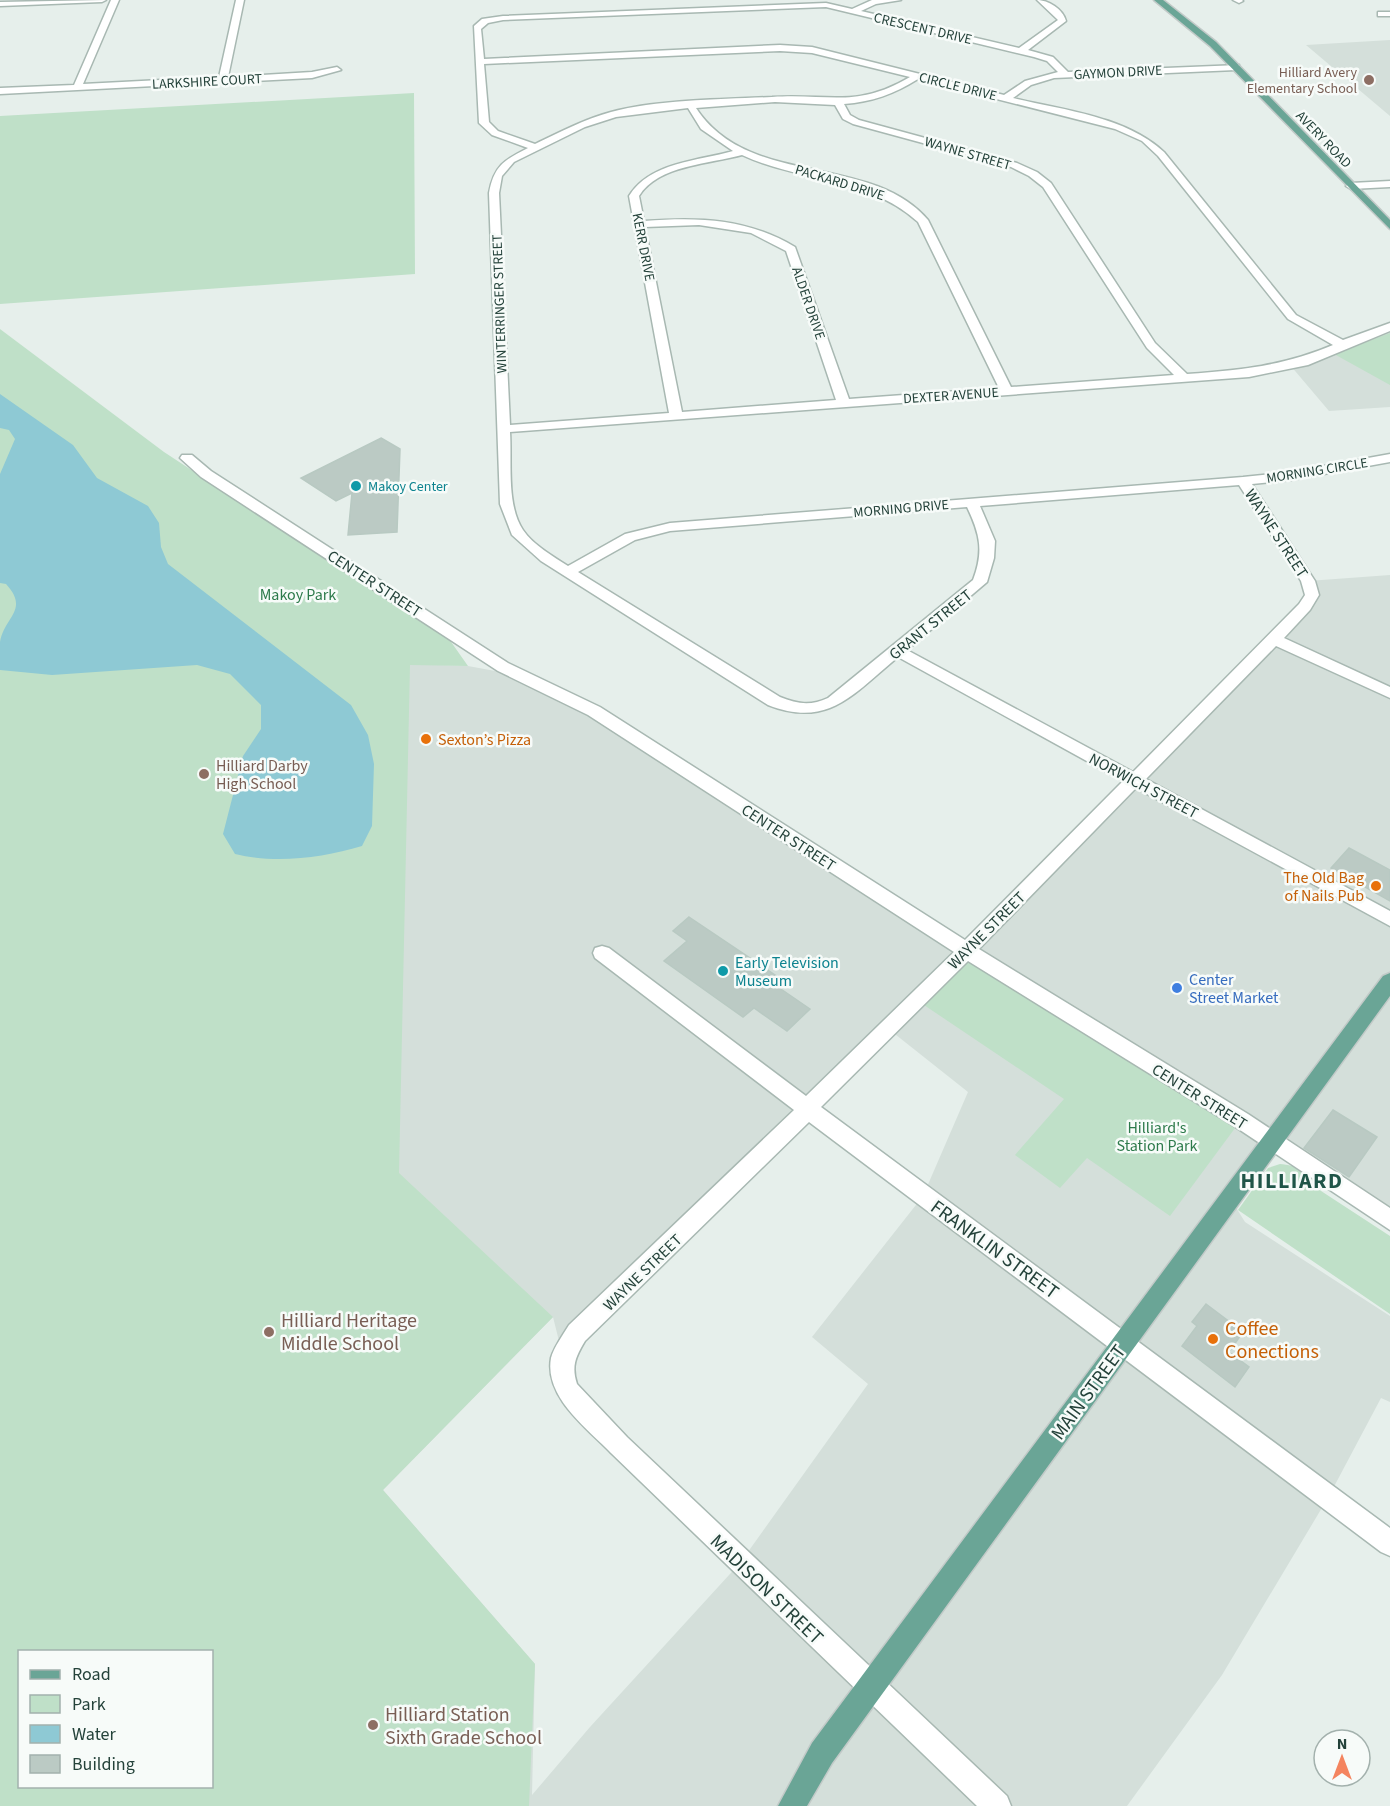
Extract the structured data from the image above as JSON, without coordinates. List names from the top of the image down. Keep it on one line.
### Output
{"streets":{"main road":["AVERY ROAD","MAIN STREET"],"street":["CRESCENT DRIVE","GAYMON DRIVE","LARKSHIRE COURT","CIRCLE DRIVE","WAYNE STREET","PACKARD DRIVE","KERR DRIVE","ALDER DRIVE","WINTERRINGER STREET","DEXTER AVENUE","MORNING CIRCLE","MORNING DRIVE","CENTER STREET","GRANT STREET","NORWICH STREET","FRANKLIN STREET","MADISON STREET"]},"crossings":[["CRESCENT DRIVE","GAYMON DRIVE"],["CRESCENT DRIVE","CIRCLE DRIVE"],["GAYMON DRIVE","CIRCLE DRIVE"],["GAYMON DRIVE","AVERY ROAD"],["CIRCLE DRIVE","WINTERRINGER STREET"],["CIRCLE DRIVE","DEXTER AVENUE"],["WAYNE STREET","WINTERRINGER STREET"],["WAYNE STREET","DEXTER AVENUE"],["WAYNE STREET","MORNING CIRCLE"],["WAYNE STREET","MORNING DRIVE"],["WAYNE STREET","CENTER STREET"],["WAYNE STREET","NORWICH STREET"],["WAYNE STREET","FRANKLIN STREET"],["WAYNE STREET","MADISON STREET"],["PACKARD DRIVE","KERR DRIVE"],["PACKARD DRIVE","WINTERRINGER STREET"],["PACKARD DRIVE","DEXTER AVENUE"],["KERR DRIVE","ALDER DRIVE"],["KERR DRIVE","DEXTER AVENUE"],["ALDER DRIVE","DEXTER AVENUE"],["WINTERRINGER STREET","DEXTER AVENUE"],["WINTERRINGER STREET","MORNING DRIVE"],["WINTERRINGER STREET","GRANT STREET"],["MORNING CIRCLE","MORNING DRIVE"],["MORNING DRIVE","GRANT STREET"],["CENTER STREET","MAIN STREET"],["GRANT STREET","NORWICH STREET"],["FRANKLIN STREET","MAIN STREET"],["MAIN STREET","MADISON STREET"]],"districts":["HILLIARD"],"parks":["Makoy Park","Hilliard's Station Park"],"places":["Hilliard Avery Elementary School","Makoy Center","Sexton’s Pizza","Hilliard Darby High School","The Old Bag of Nails Pub","Early Television Museum","Center Street Market","Hilliard Heritage Middle School","Coffee Conections","Hilliard Station Sixth Grade School"],"legend":["Road","Park","Water","Building"],"north":"top"}
